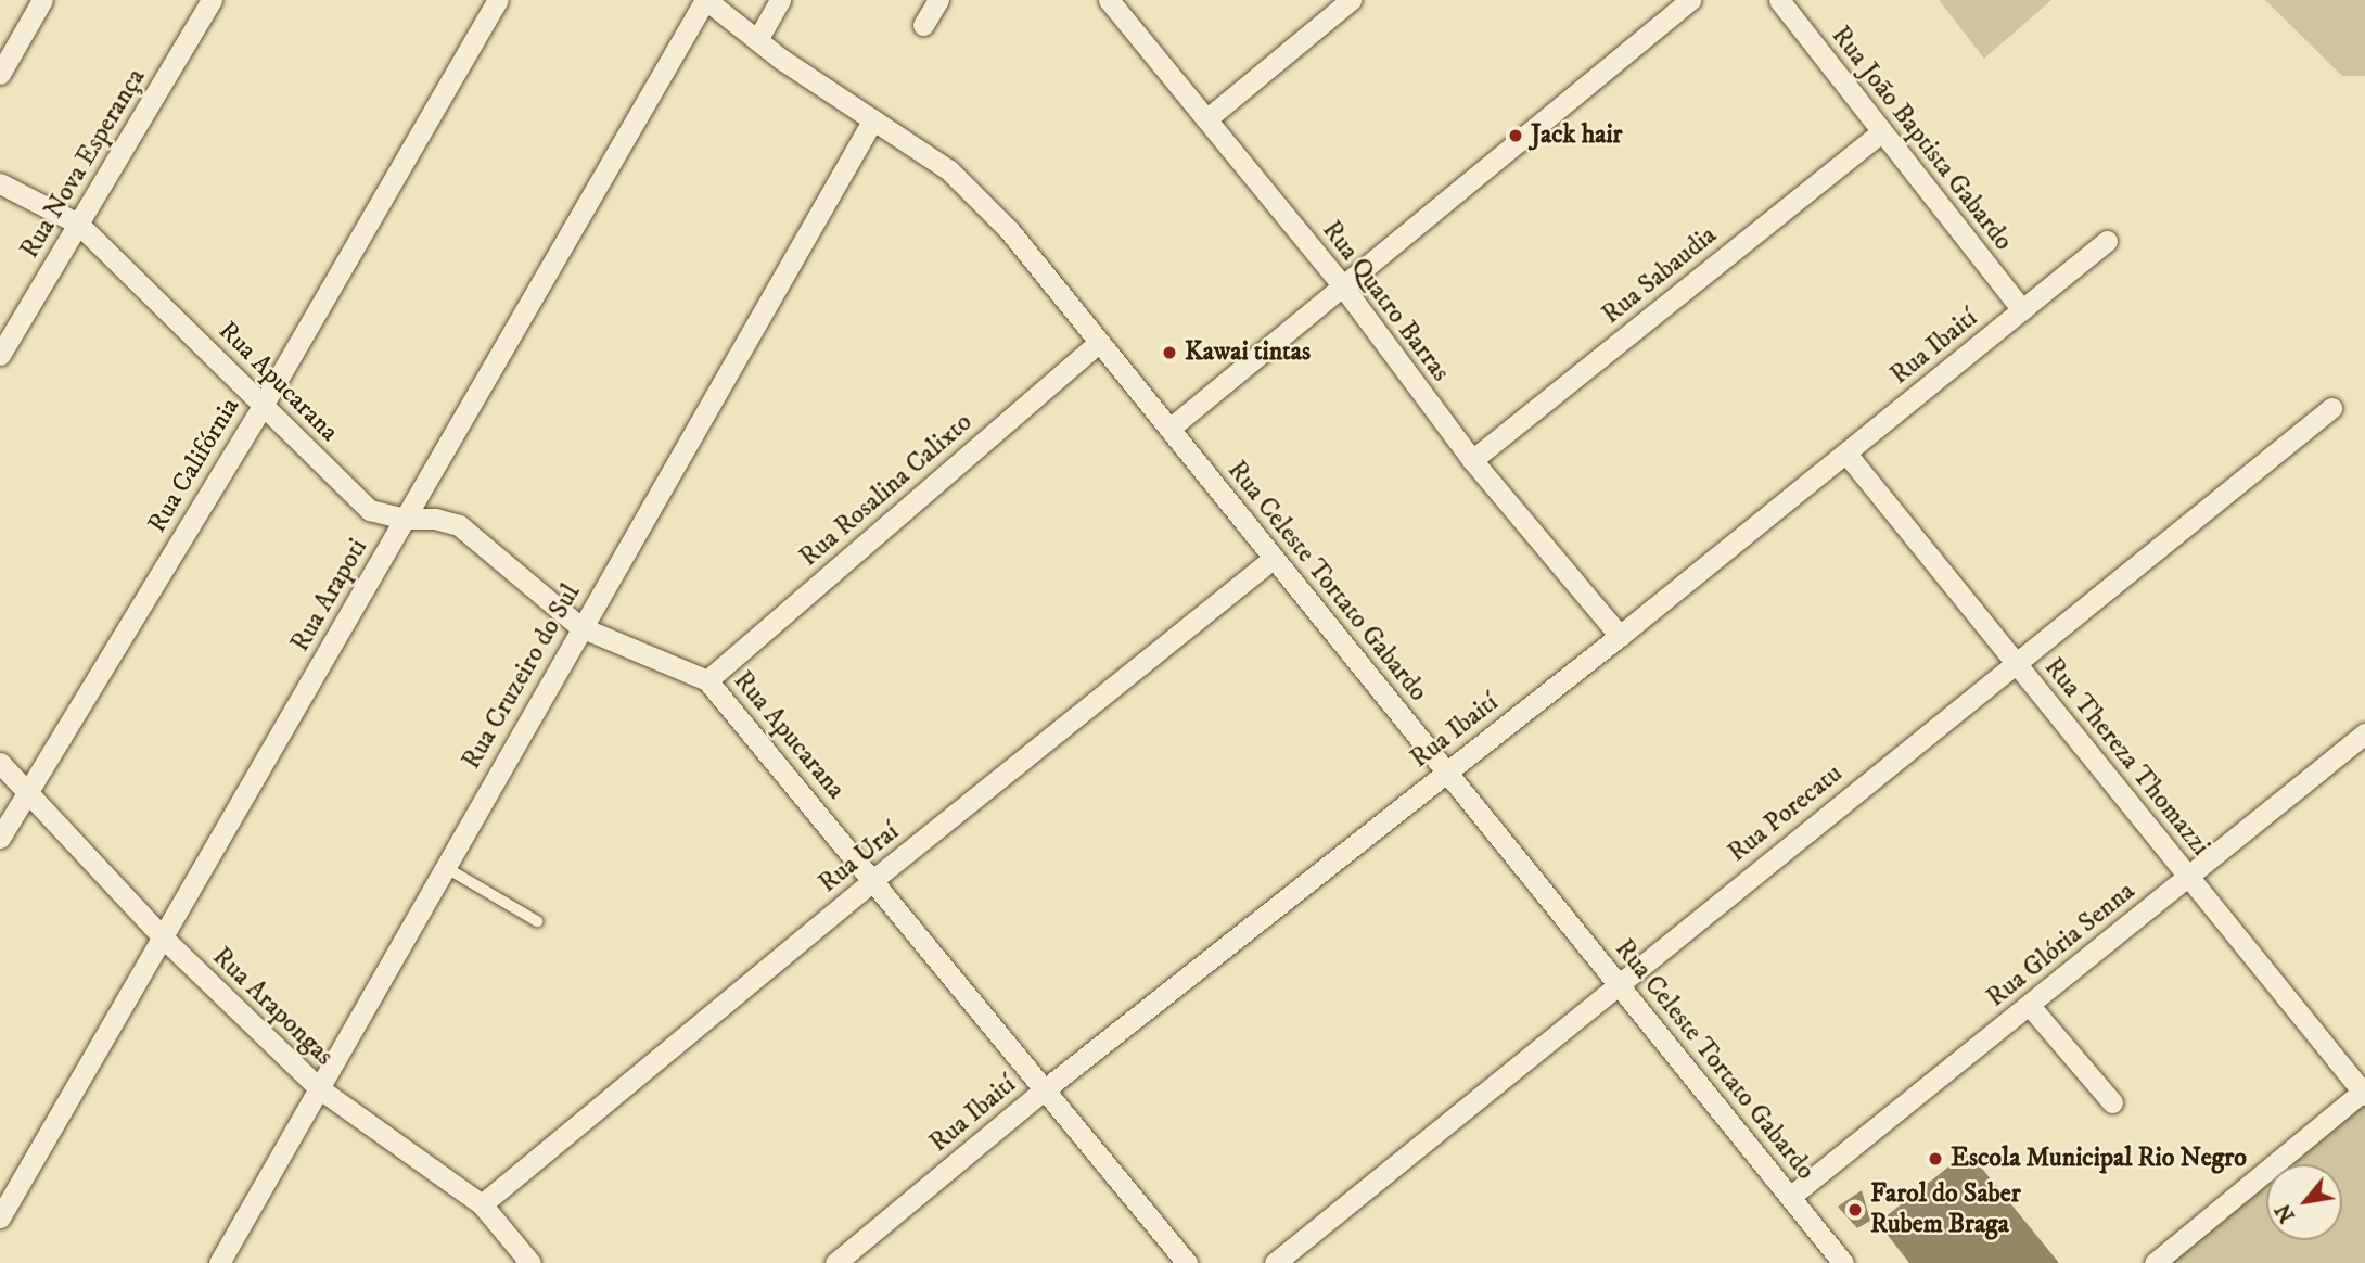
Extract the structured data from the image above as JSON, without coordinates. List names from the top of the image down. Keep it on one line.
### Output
{"streets":{"street":["Rua João Baptista Gabardo","Rua Nova Esperança","Rua Sabaudia","Rua Quatro Barras","Rua Ibaití","Rua Apucarana","Rua Califórnia","Rua Rosalina Calixto","Rua Celeste Tortato Gabardo","Rua Arapoti","Rua Cruzeiro do Sul","Rua Thereza Thomazzi","Rua Porecatu","Rua Uraí","Rua Glória Senna","Rua Arapongas"]},"crossings":[["Rua João Baptista Gabardo","Rua Sabaudia"],["Rua João Baptista Gabardo","Rua Ibaití"],["Rua Nova Esperança","Rua Apucarana"],["Rua Sabaudia","Rua Quatro Barras"],["Rua Quatro Barras","Rua Ibaití"],["Rua Ibaití","Rua Apucarana"],["Rua Ibaití","Rua Celeste Tortato Gabardo"],["Rua Ibaití","Rua Thereza Thomazzi"],["Rua Apucarana","Rua Califórnia"],["Rua Apucarana","Rua Rosalina Calixto"],["Rua Apucarana","Rua Arapoti"],["Rua Apucarana","Rua Cruzeiro do Sul"],["Rua Apucarana","Rua Uraí"],["Rua Califórnia","Rua Arapongas"],["Rua Rosalina Calixto","Rua Celeste Tortato Gabardo"],["Rua Celeste Tortato Gabardo","Rua Arapoti"],["Rua Celeste Tortato Gabardo","Rua Cruzeiro do Sul"],["Rua Celeste Tortato Gabardo","Rua Porecatu"],["Rua Celeste Tortato Gabardo","Rua Uraí"],["Rua Celeste Tortato Gabardo","Rua Glória Senna"],["Rua Arapoti","Rua Arapongas"],["Rua Cruzeiro do Sul","Rua Arapongas"],["Rua Thereza Thomazzi","Rua Porecatu"],["Rua Thereza Thomazzi","Rua Glória Senna"],["Rua Uraí","Rua Arapongas"]],"places":["Jack hair","Kawai tintas","Escola Municipal Rio Negro","Farol do Saber Rubem Braga"],"north":"bottom left"}
